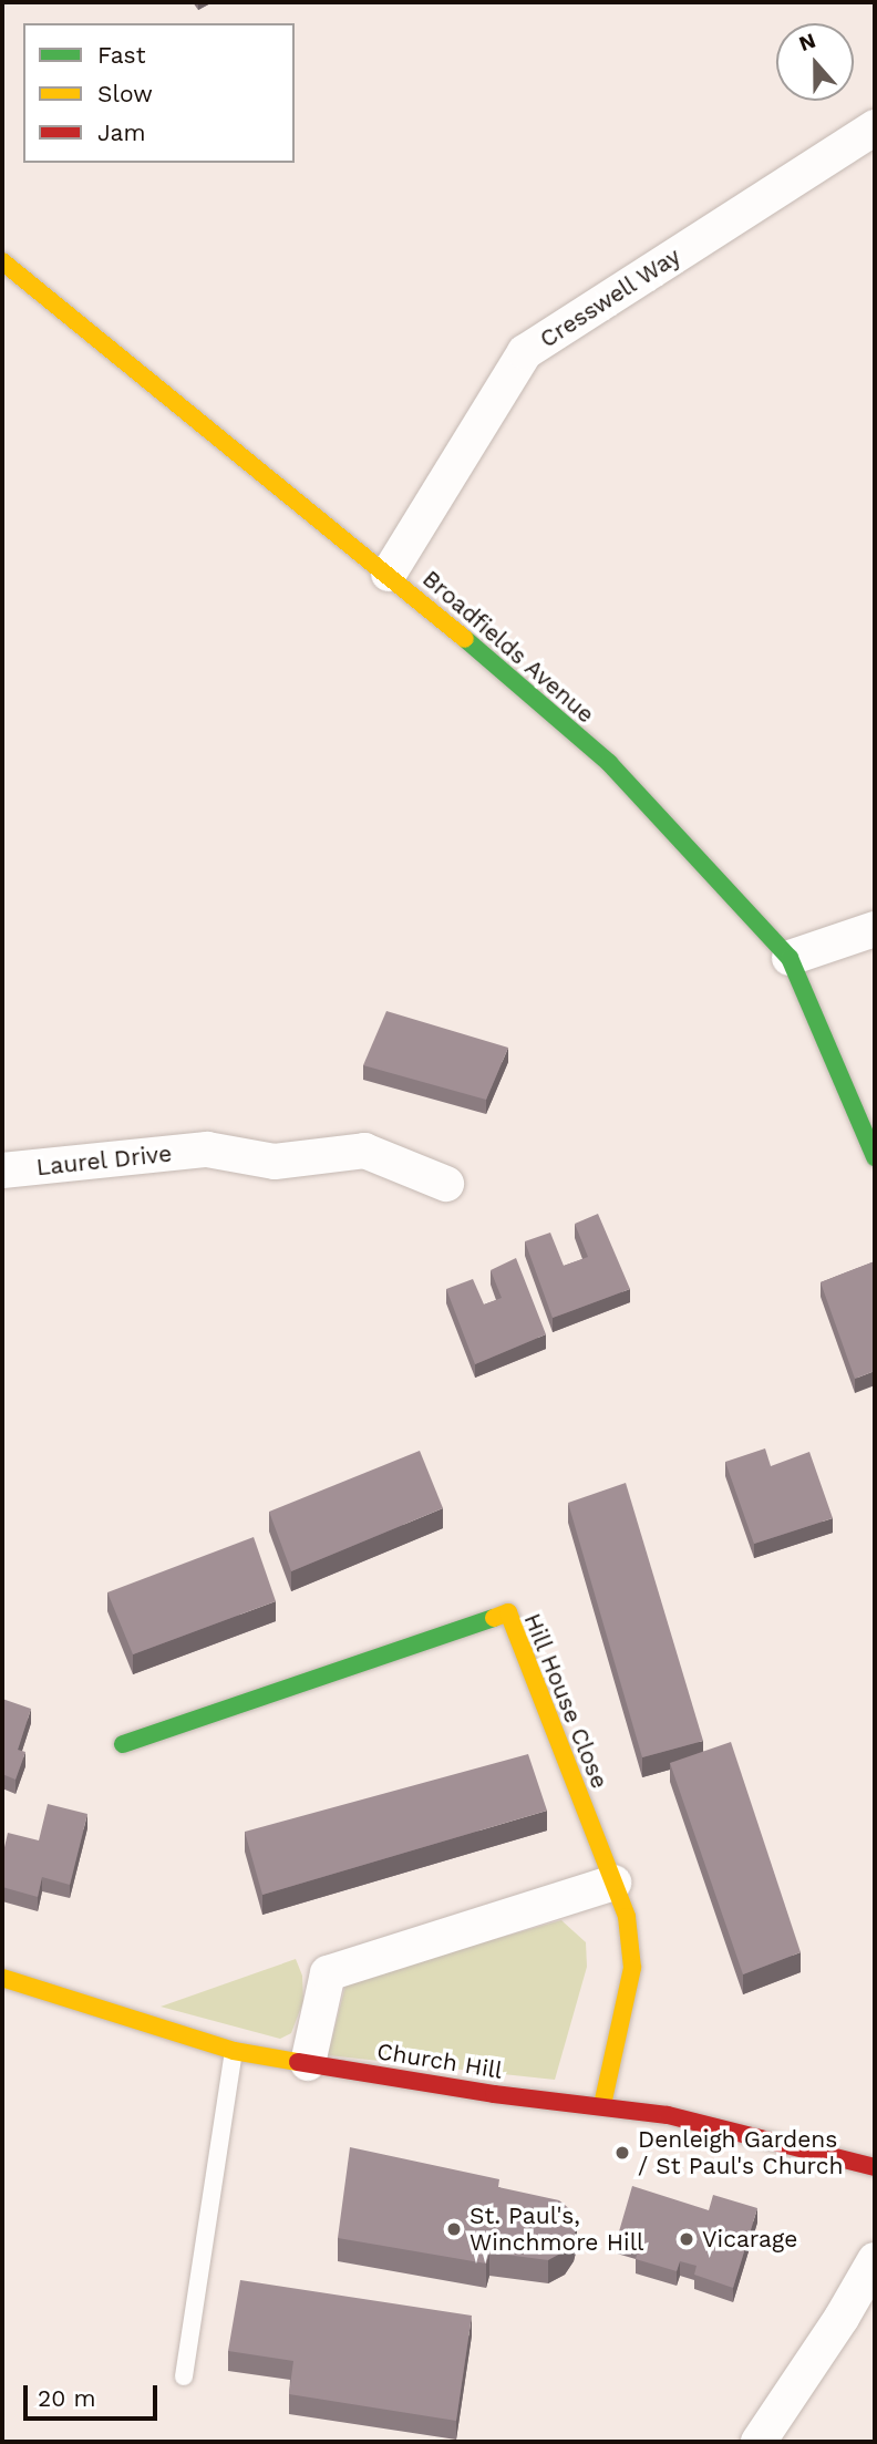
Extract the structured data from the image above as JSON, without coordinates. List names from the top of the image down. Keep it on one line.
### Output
{"streets":{"street":["Cresswell Way","Broadfields Avenue","Laurel Drive","Hill House Close","Church Hill"]},"crossings":[["Cresswell Way","Broadfields Avenue"],["Hill House Close","Church Hill"]],"places":["Denleigh Gardens / St Paul's Church","St. Paul's, Winchmore Hill","Vicarage"],"legend":["Fast","Slow","Jam"],"scale_bar":"20 m","north":"top"}
